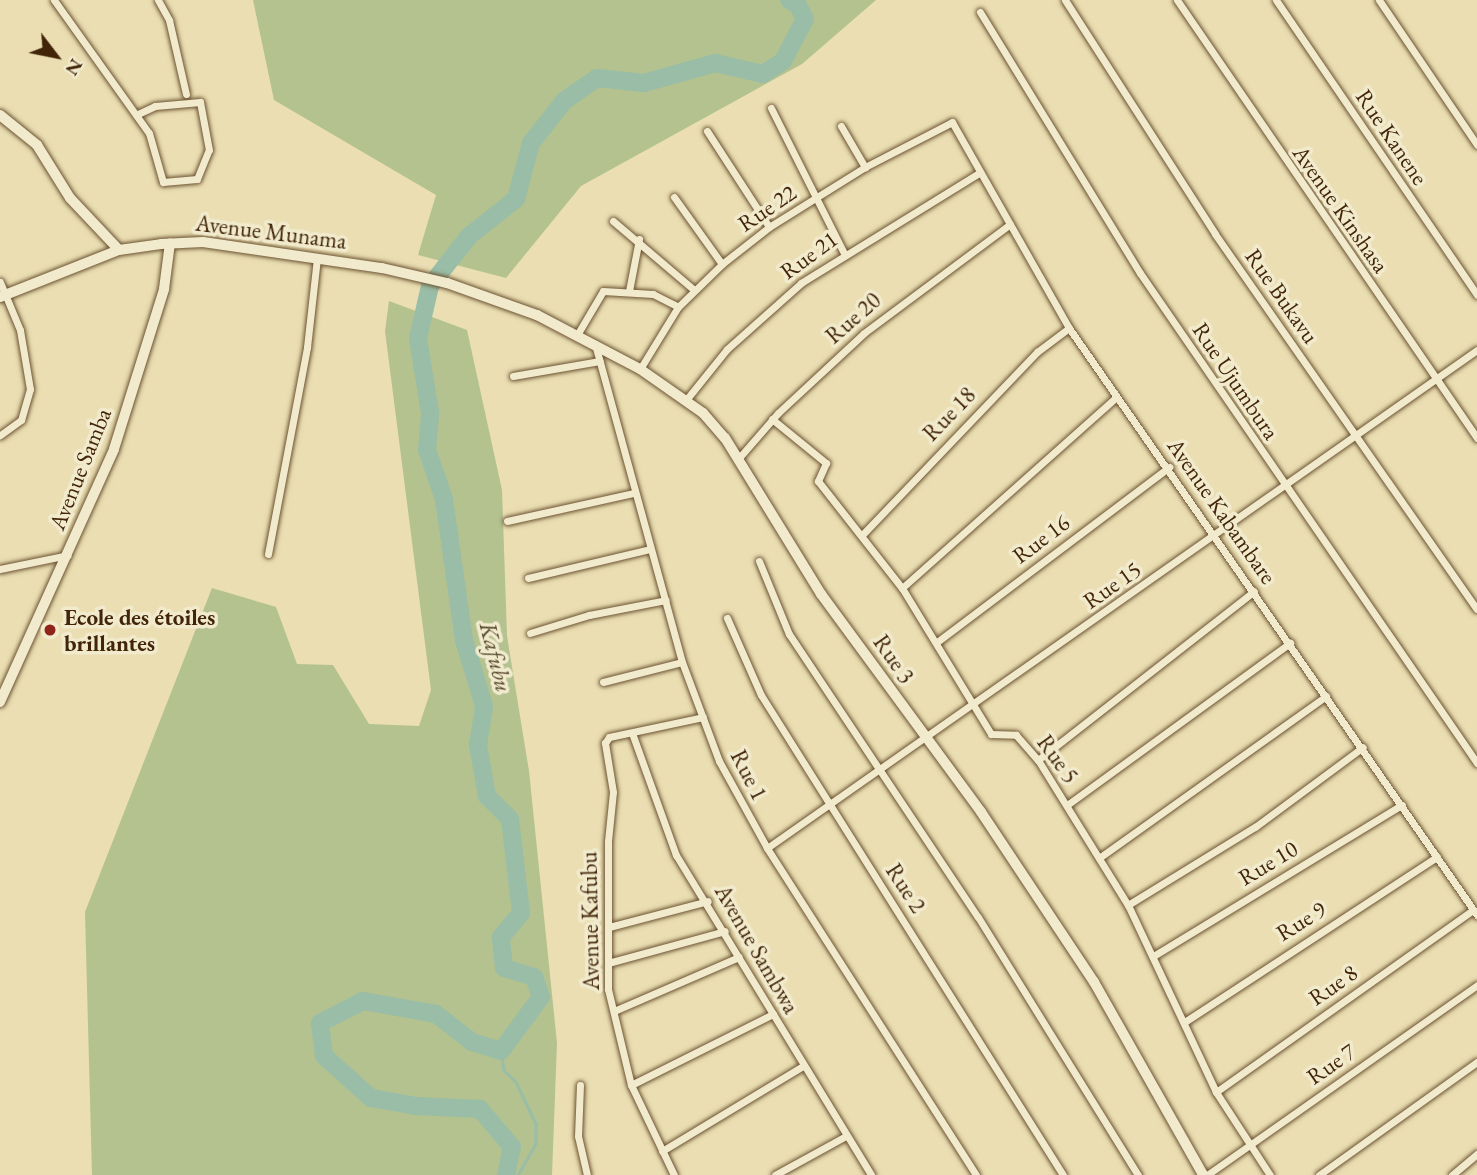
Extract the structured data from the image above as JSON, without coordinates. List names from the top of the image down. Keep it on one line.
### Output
{"streets":{"street":["Rue Kanene","Rue 22","Avenue Kinshasa","Avenue Munama","Rue 21","Rue Bukavu","Rue 20","Rue Ujumbura","Rue 18","Avenue Samba","Avenue Kabambare","Rue 16","Rue 15","Rue 3","Rue 5","Rue 1","Rue 10","Rue 2","Avenue Kafubu","Rue 9","Avenue Sambwa","Rue 8","Rue 7"]},"crossings":[["Rue 22","Avenue Kabambare"],["Rue 22","Rue 3"],["Avenue Kinshasa","Rue 15"],["Avenue Munama","Avenue Samba"],["Avenue Munama","Rue 3"],["Rue 21","Avenue Kabambare"],["Rue 21","Rue 3"],["Rue Bukavu","Rue 15"],["Rue 20","Avenue Kabambare"],["Rue 20","Rue 3"],["Rue 20","Rue 5"],["Rue Ujumbura","Rue 15"],["Rue 18","Avenue Kabambare"],["Rue 18","Rue 5"],["Avenue Kabambare","Rue 16"],["Avenue Kabambare","Rue 15"],["Avenue Kabambare","Rue 10"],["Avenue Kabambare","Rue 9"],["Avenue Kabambare","Rue 8"],["Rue 16","Rue 5"],["Rue 15","Rue 3"],["Rue 15","Rue 5"],["Rue 15","Rue 1"],["Rue 15","Rue 2"],["Rue 3","Rue 1"],["Rue 3","Rue 7"],["Rue 5","Rue 10"],["Rue 5","Rue 9"],["Rue 5","Rue 8"],["Rue 5","Rue 7"],["Avenue Kafubu","Avenue Sambwa"]],"water":["Kafubu"],"places":["Ecole des étoiles brillantes"],"north":"bottom right"}
